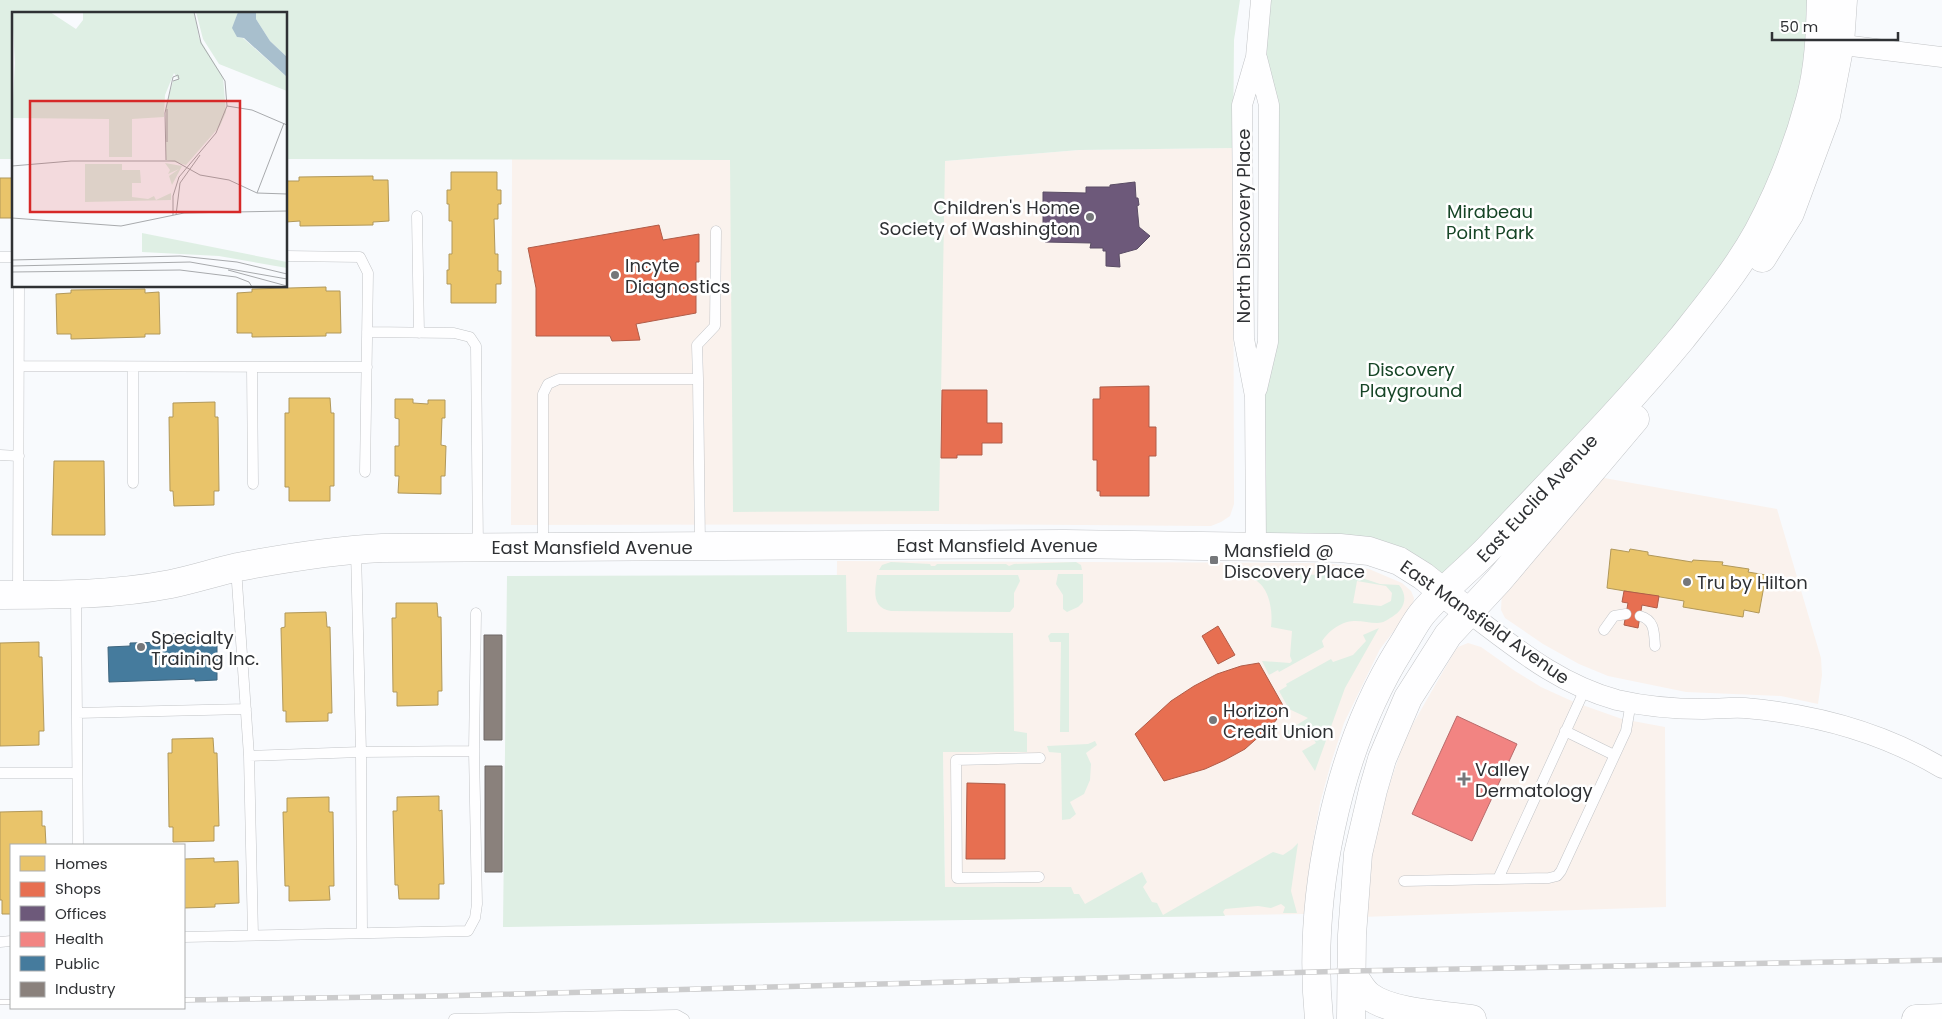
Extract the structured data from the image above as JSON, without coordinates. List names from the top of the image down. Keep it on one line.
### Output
{"streets":{"street":["North Discovery Place","East Euclid Avenue","East Mansfield Avenue"]},"crossings":[["North Discovery Place","East Mansfield Avenue"],["East Euclid Avenue","East Mansfield Avenue"]],"parks":["Mirabeau Point Park","Discovery Playground"],"places":{"other":["Children's Home Society of Washington","Incyte Diagnostics","Tru by Hilton","Specialty Training Inc.","Horizon Credit Union"],"transit":["Mansfield @ Discovery Place"],"health":["Valley Dermatology"]},"legend":["Homes","Shops","Offices","Health","Public","Industry"],"scale_bar":"50 m"}
